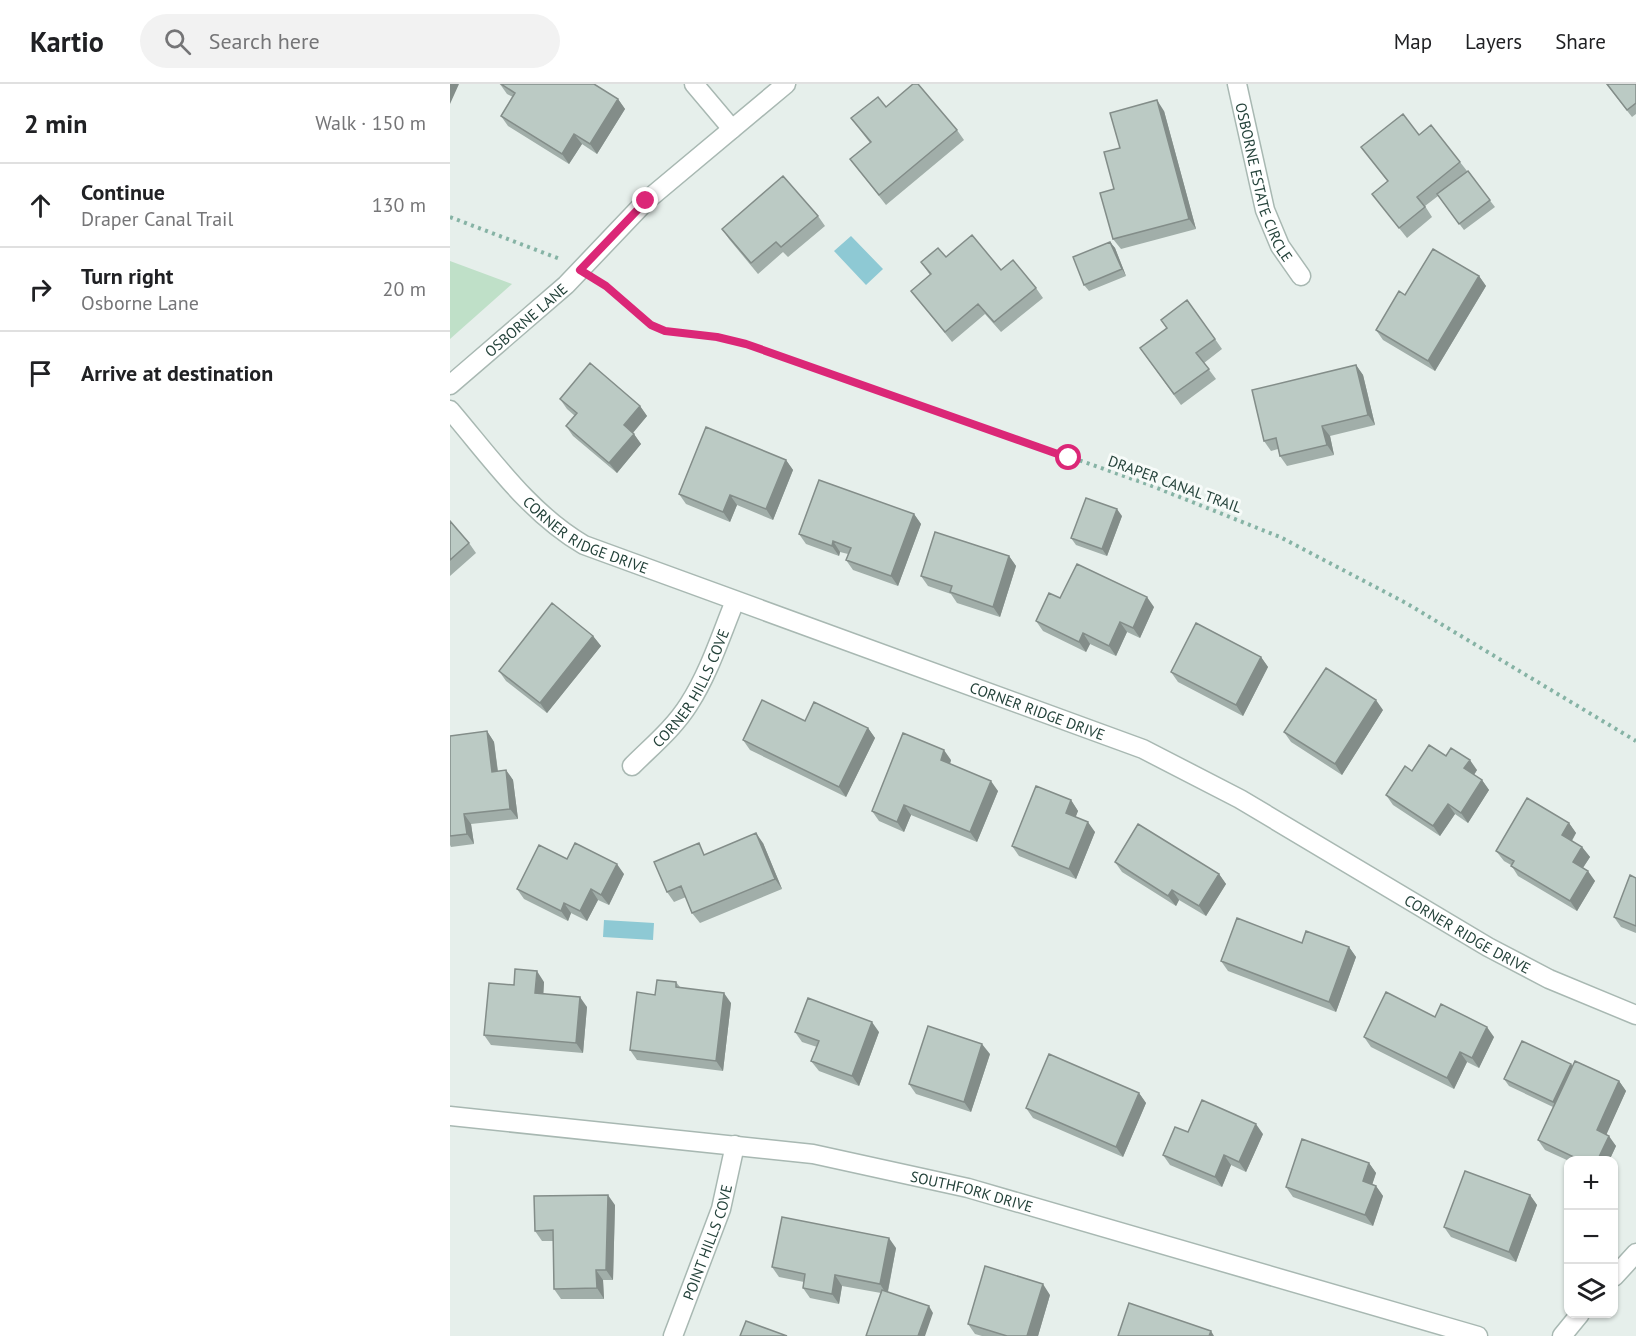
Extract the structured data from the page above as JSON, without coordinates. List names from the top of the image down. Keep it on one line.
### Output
{"streets":{"street":["OSBORNE ESTATE CIRCLE","OSBORNE LANE","CORNER RIDGE DRIVE","CORNER HILLS COVE","SOUTHFORK DRIVE","POINT HILLS COVE"],"path":["DRAPER CANAL TRAIL"]},"crossings":[["OSBORNE LANE","DRAPER CANAL TRAIL"],["CORNER RIDGE DRIVE","CORNER HILLS COVE"],["SOUTHFORK DRIVE","POINT HILLS COVE"]],"page":{"header":"Kartio","search":"Search here","nav":["Map","Layers","Share"],"heading":["2 min","Walk · 150 m"],"list":[["Continue","Draper Canal Trail","130 m"],["Turn right","Osborne Lane","20 m"],"Arrive at destination"],"map_buttons":["+","−"]}}
